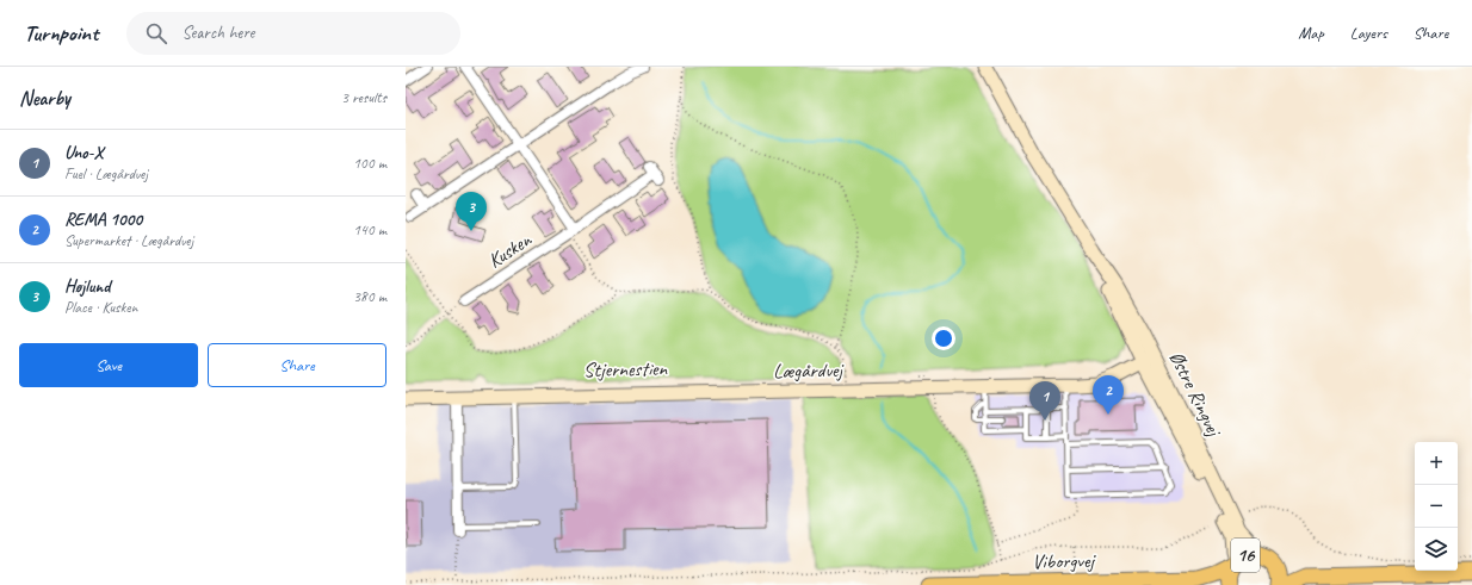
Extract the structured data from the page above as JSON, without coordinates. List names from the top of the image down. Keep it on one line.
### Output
{"streets":{"main road":["16","Viborgvej"],"street":["Kusken","Lægårdvej","Østre Ringvej"]},"crossings":[["Lægårdvej","Østre Ringvej"],["Østre Ringvej","16"],["Østre Ringvej","Viborgvej"],["16","Viborgvej"]],"page":{"header":"Turnpoint","search":"Search here","nav":["Map","Layers","Share"],"heading":["Nearby","3 results"],"list":[{"mark":"1","name":"Uno-X","note":"Fuel · Lægårdvej","value":"100 m"},{"mark":"2","name":"REMA 1000","note":"Supermarket · Lægårdvej","value":"140 m"},{"mark":"3","name":"Højlund","note":"Place · Kusken","value":"380 m"}],"pins":["3","2","1"],"buttons":["Save","Share"],"map_buttons":["+","−"]}}
